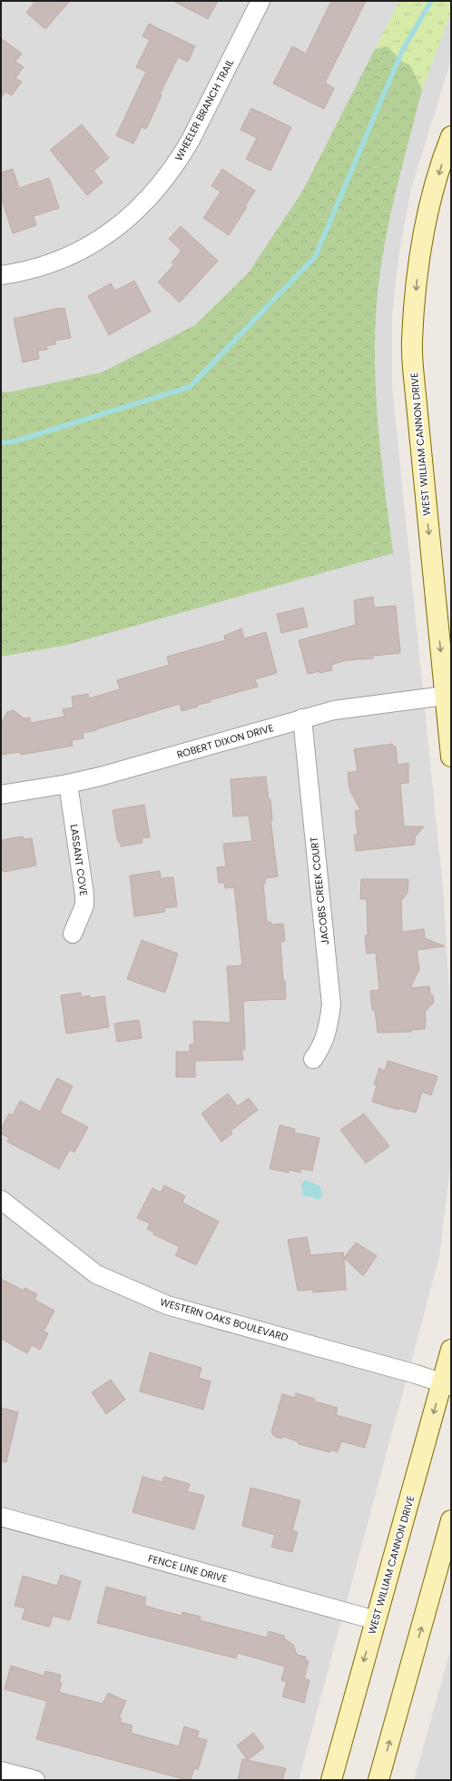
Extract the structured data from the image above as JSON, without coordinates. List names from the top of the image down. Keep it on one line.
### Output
{"streets":{"main road":["WEST WILLIAM CANNON DRIVE"],"street":["WHEELER BRANCH TRAIL","ROBERT DIXON DRIVE","LASSANT COVE","JACOBS CREEK COURT","WESTERN OAKS BOULEVARD","FENCE LINE DRIVE"]},"crossings":[["WEST WILLIAM CANNON DRIVE","ROBERT DIXON DRIVE"],["WEST WILLIAM CANNON DRIVE","WESTERN OAKS BOULEVARD"],["WEST WILLIAM CANNON DRIVE","FENCE LINE DRIVE"],["ROBERT DIXON DRIVE","LASSANT COVE"],["ROBERT DIXON DRIVE","JACOBS CREEK COURT"]],"one_way":["WEST WILLIAM CANNON DRIVE"]}
